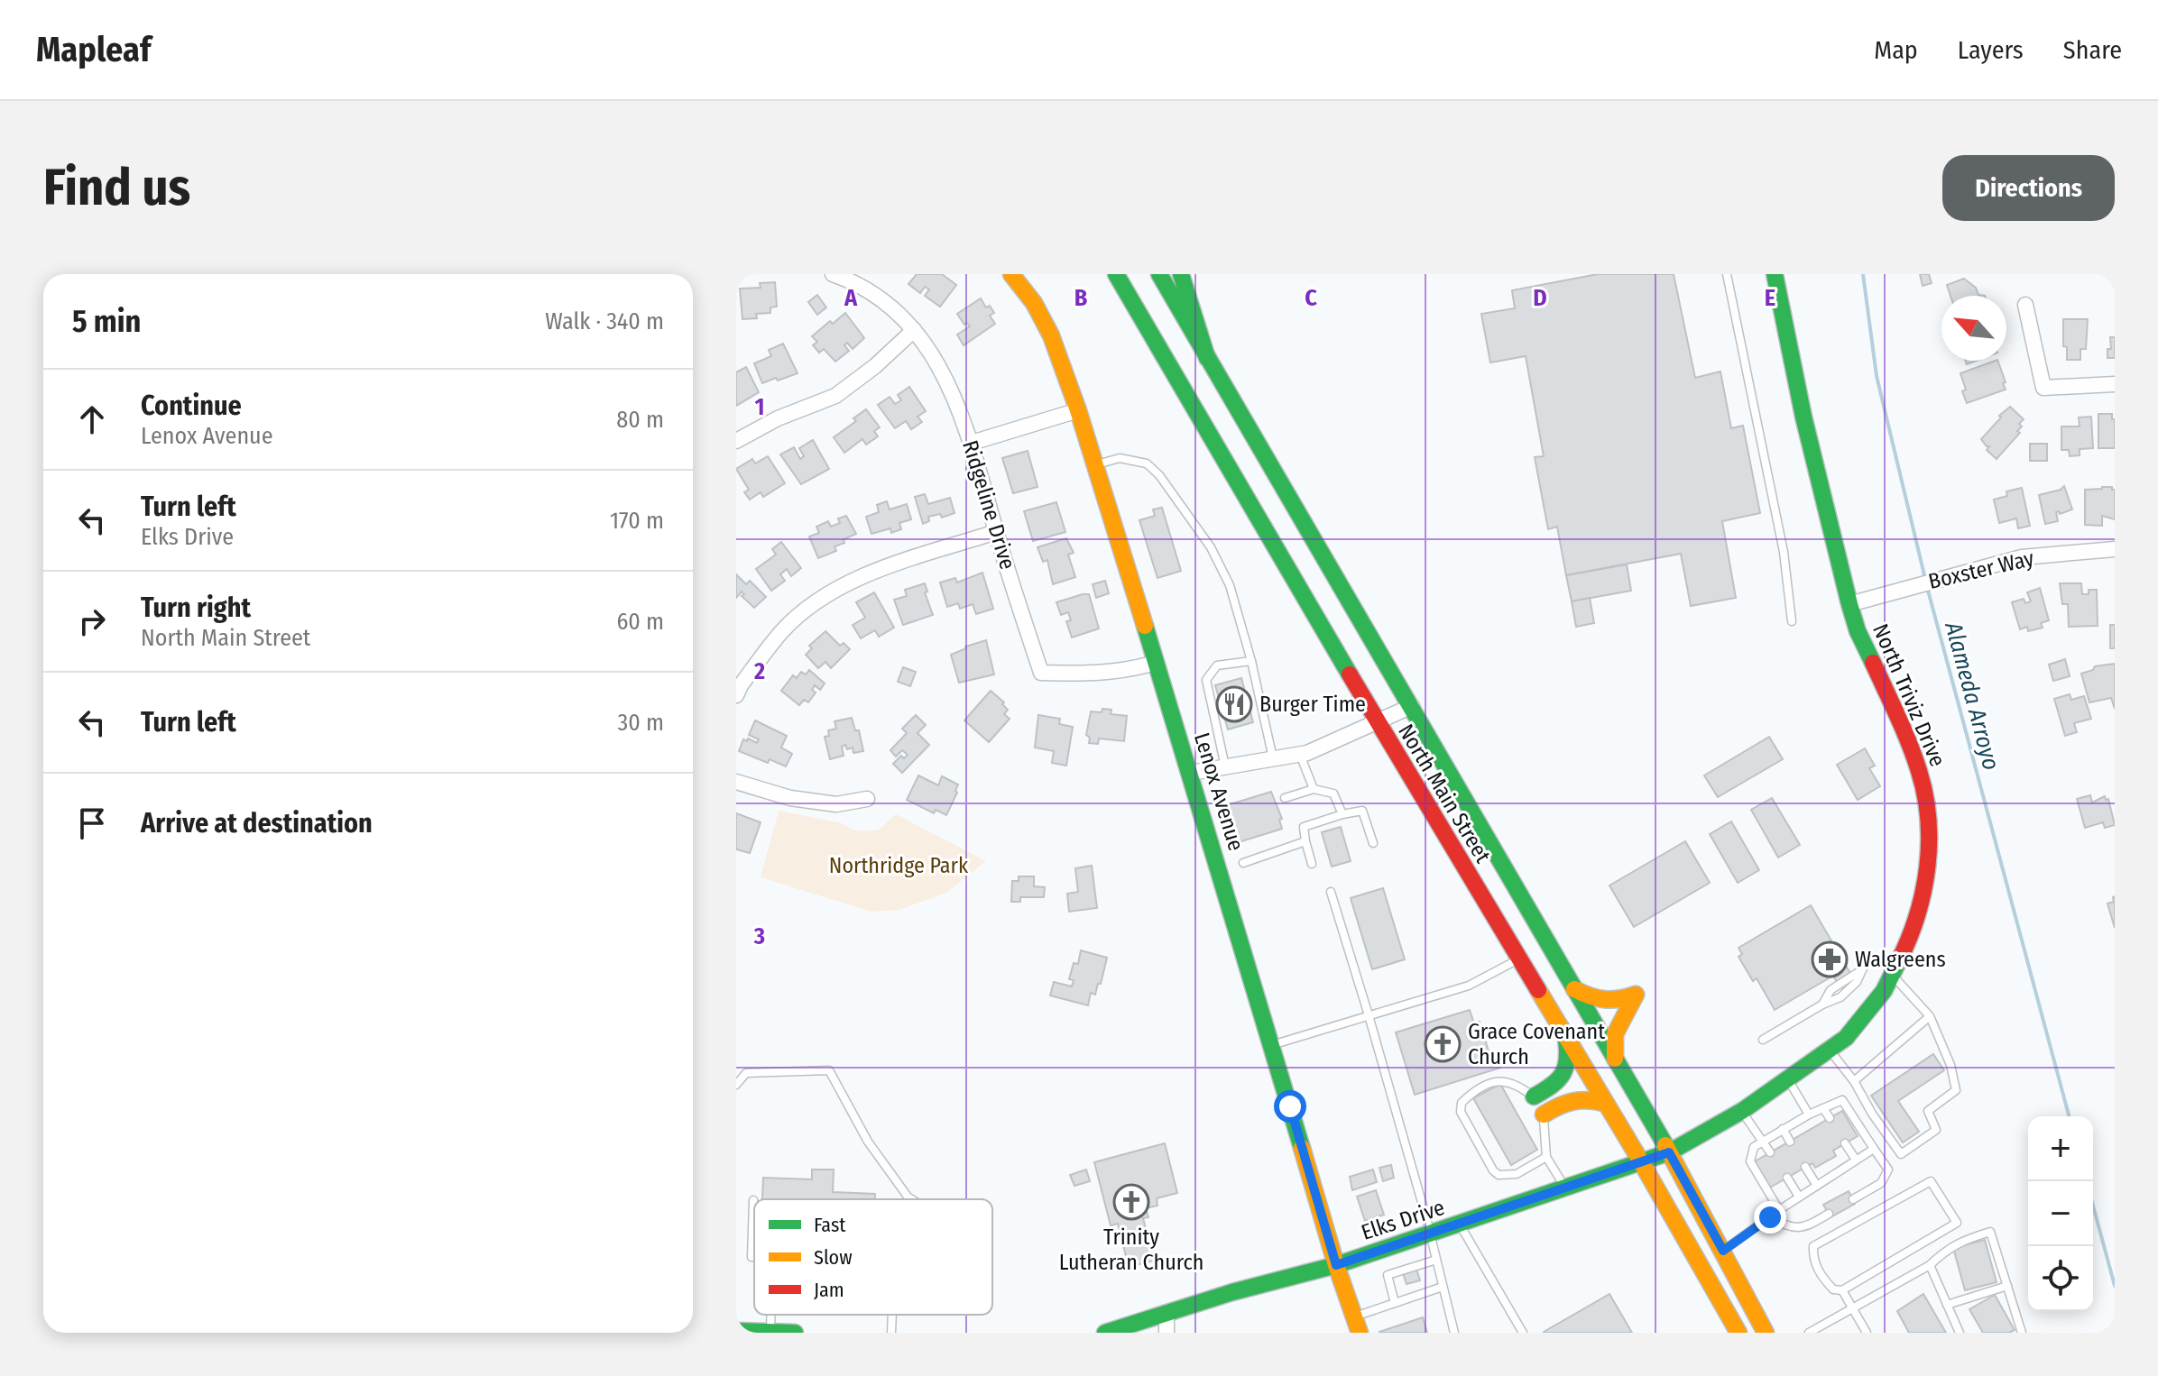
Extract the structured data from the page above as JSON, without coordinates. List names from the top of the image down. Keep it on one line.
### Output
{"streets":{"main road":["North Triviz Drive","Lenox Avenue","North Main Street","Elks Drive"],"street":["Ridgeline Drive","Boxster Way"]},"crossings":[["Ridgeline Drive","Lenox Avenue"],["Boxster Way","North Triviz Drive"],["North Triviz Drive","North Main Street"],["North Triviz Drive","Elks Drive"],["Lenox Avenue","Elks Drive"],["North Main Street","Elks Drive"]],"water":["Alameda Arroyo"],"parks":["Northridge Park"],"places":{"restaurant":["Burger Time"],"pharmacy":["Walgreens"],"church":["Grace Covenant Church","Trinity Lutheran Church"]},"legend":["Fast","Slow","Jam"],"north":"top left","page":{"header":"Mapleaf","nav":["Map","Layers","Share"],"buttons":"Directions","title":"Find us","heading":["5 min","Walk · 340 m"],"list":[["Continue","Lenox Avenue","80 m"],["Turn left","Elks Drive","170 m"],["Turn right","North Main Street","60 m"],["Turn left","30 m"],"Arrive at destination"],"map_buttons":["+","−"]},"grid":{"columns":["A","B","C","D","E"],"rows":["1","2","3"]}}
